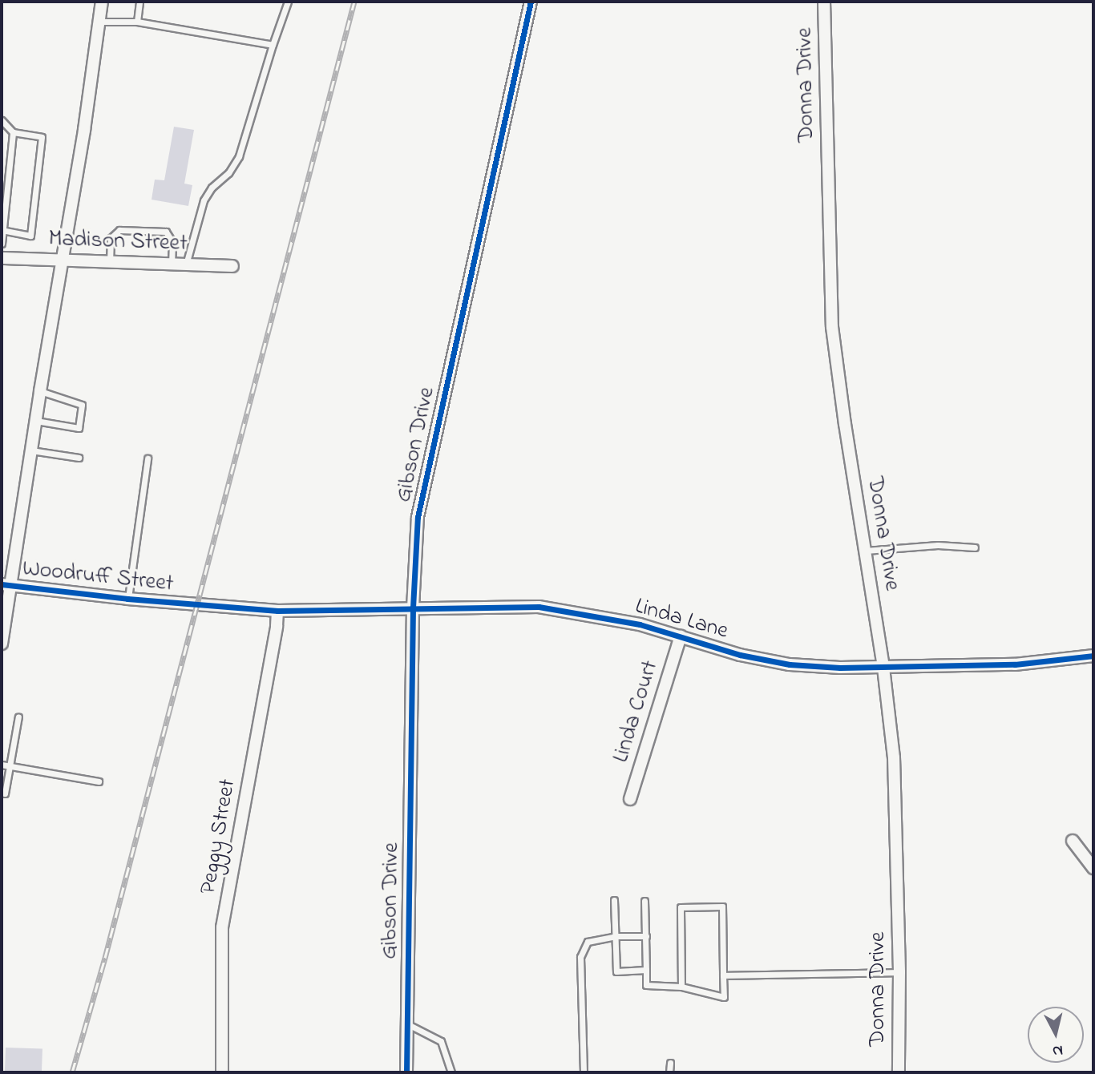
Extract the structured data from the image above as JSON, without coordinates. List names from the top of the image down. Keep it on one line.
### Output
{"streets":{"street":["Donna Drive","Madison Street","Gibson Drive","Woodruff Street","Linda Lane","Linda Court","Peggy Street"]},"crossings":[["Donna Drive","Linda Lane"],["Gibson Drive","Linda Lane"],["Woodruff Street","Linda Lane"],["Linda Lane","Linda Court"],["Linda Lane","Peggy Street"]],"north":"bottom"}
